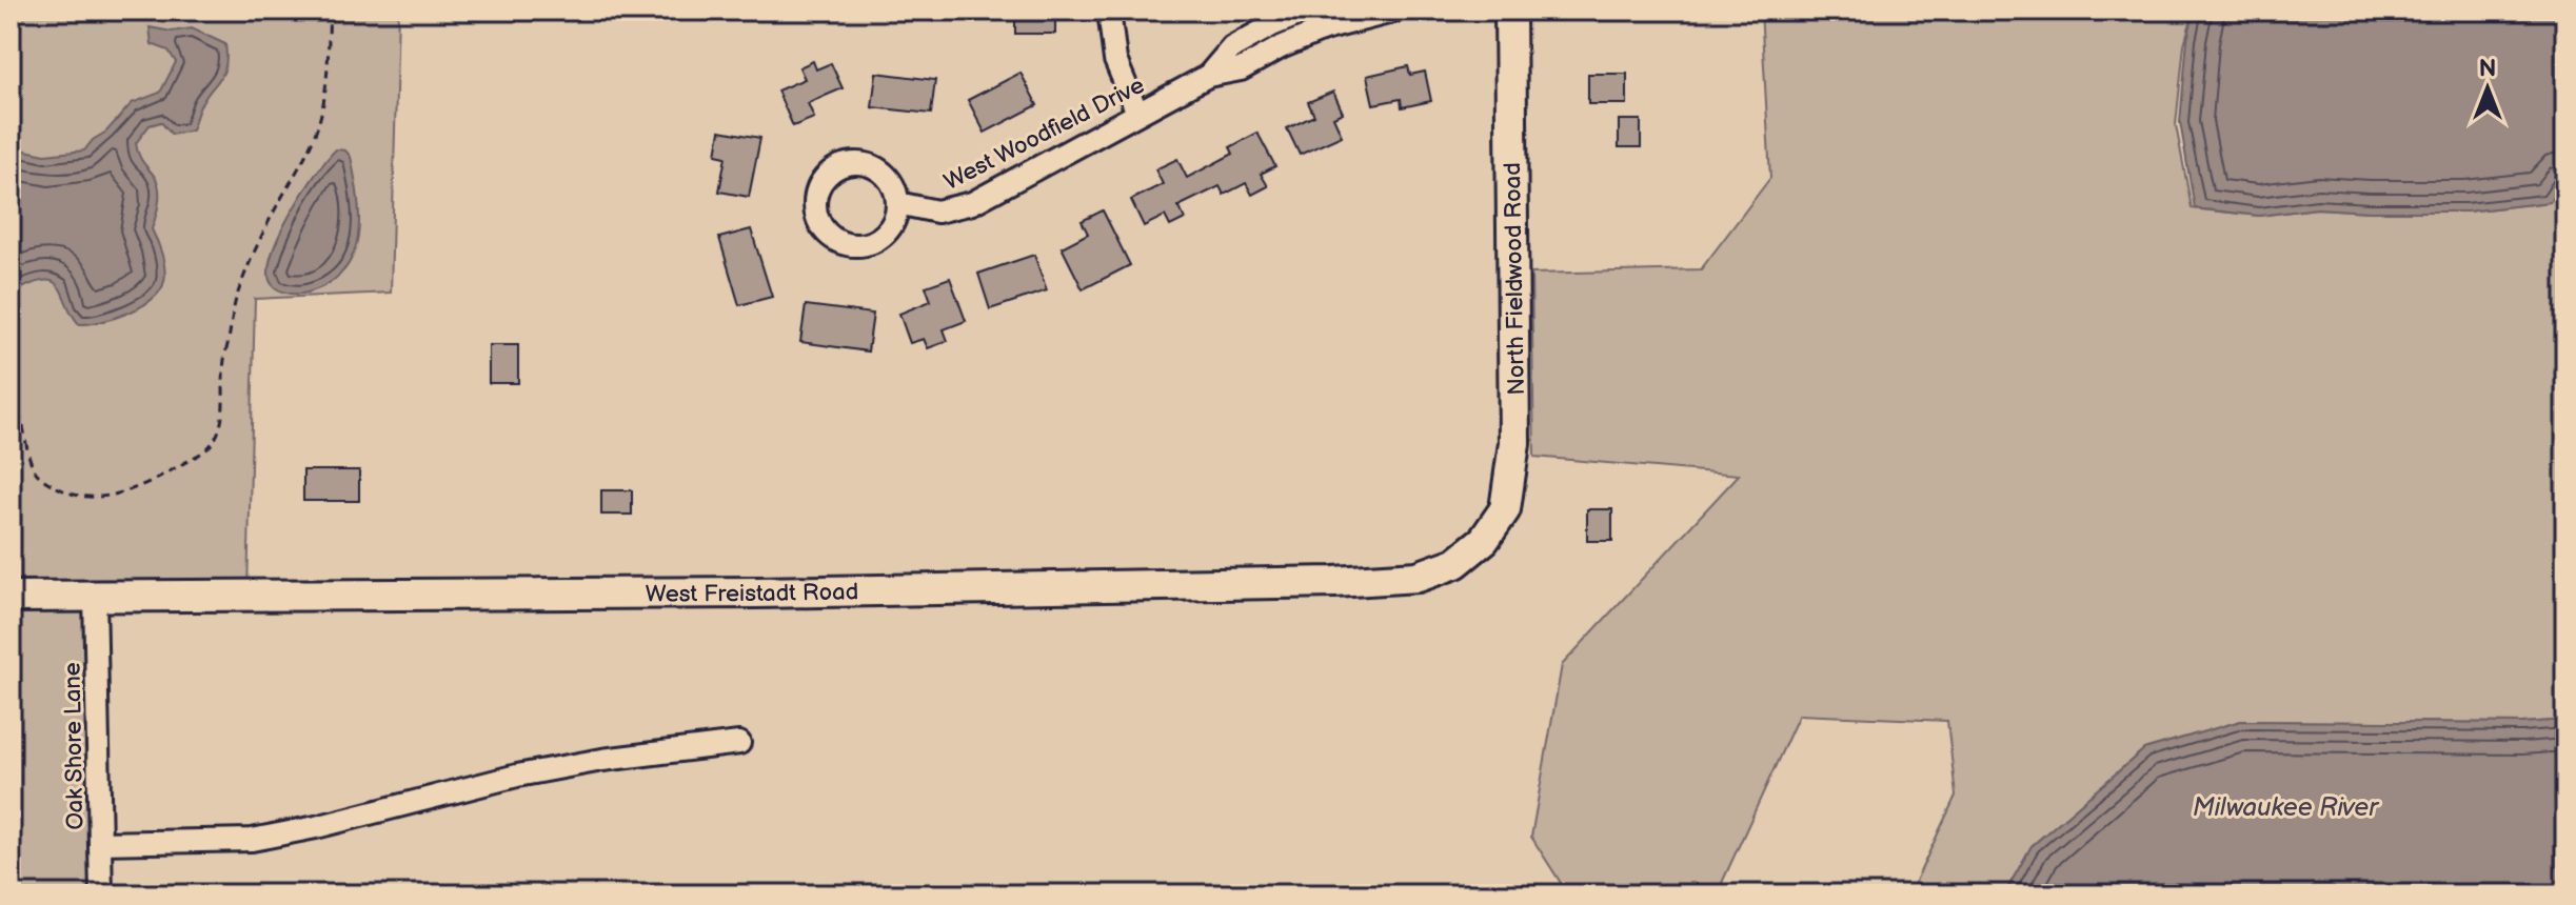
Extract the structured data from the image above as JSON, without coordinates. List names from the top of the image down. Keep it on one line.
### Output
{"streets":{"street":["West Woodfield Drive","North Fieldwood Road","West Freistadt Road","Oak Shore Lane"]},"crossings":[["North Fieldwood Road","West Freistadt Road"],["West Freistadt Road","Oak Shore Lane"]],"water":["Milwaukee River"],"north":"top"}
